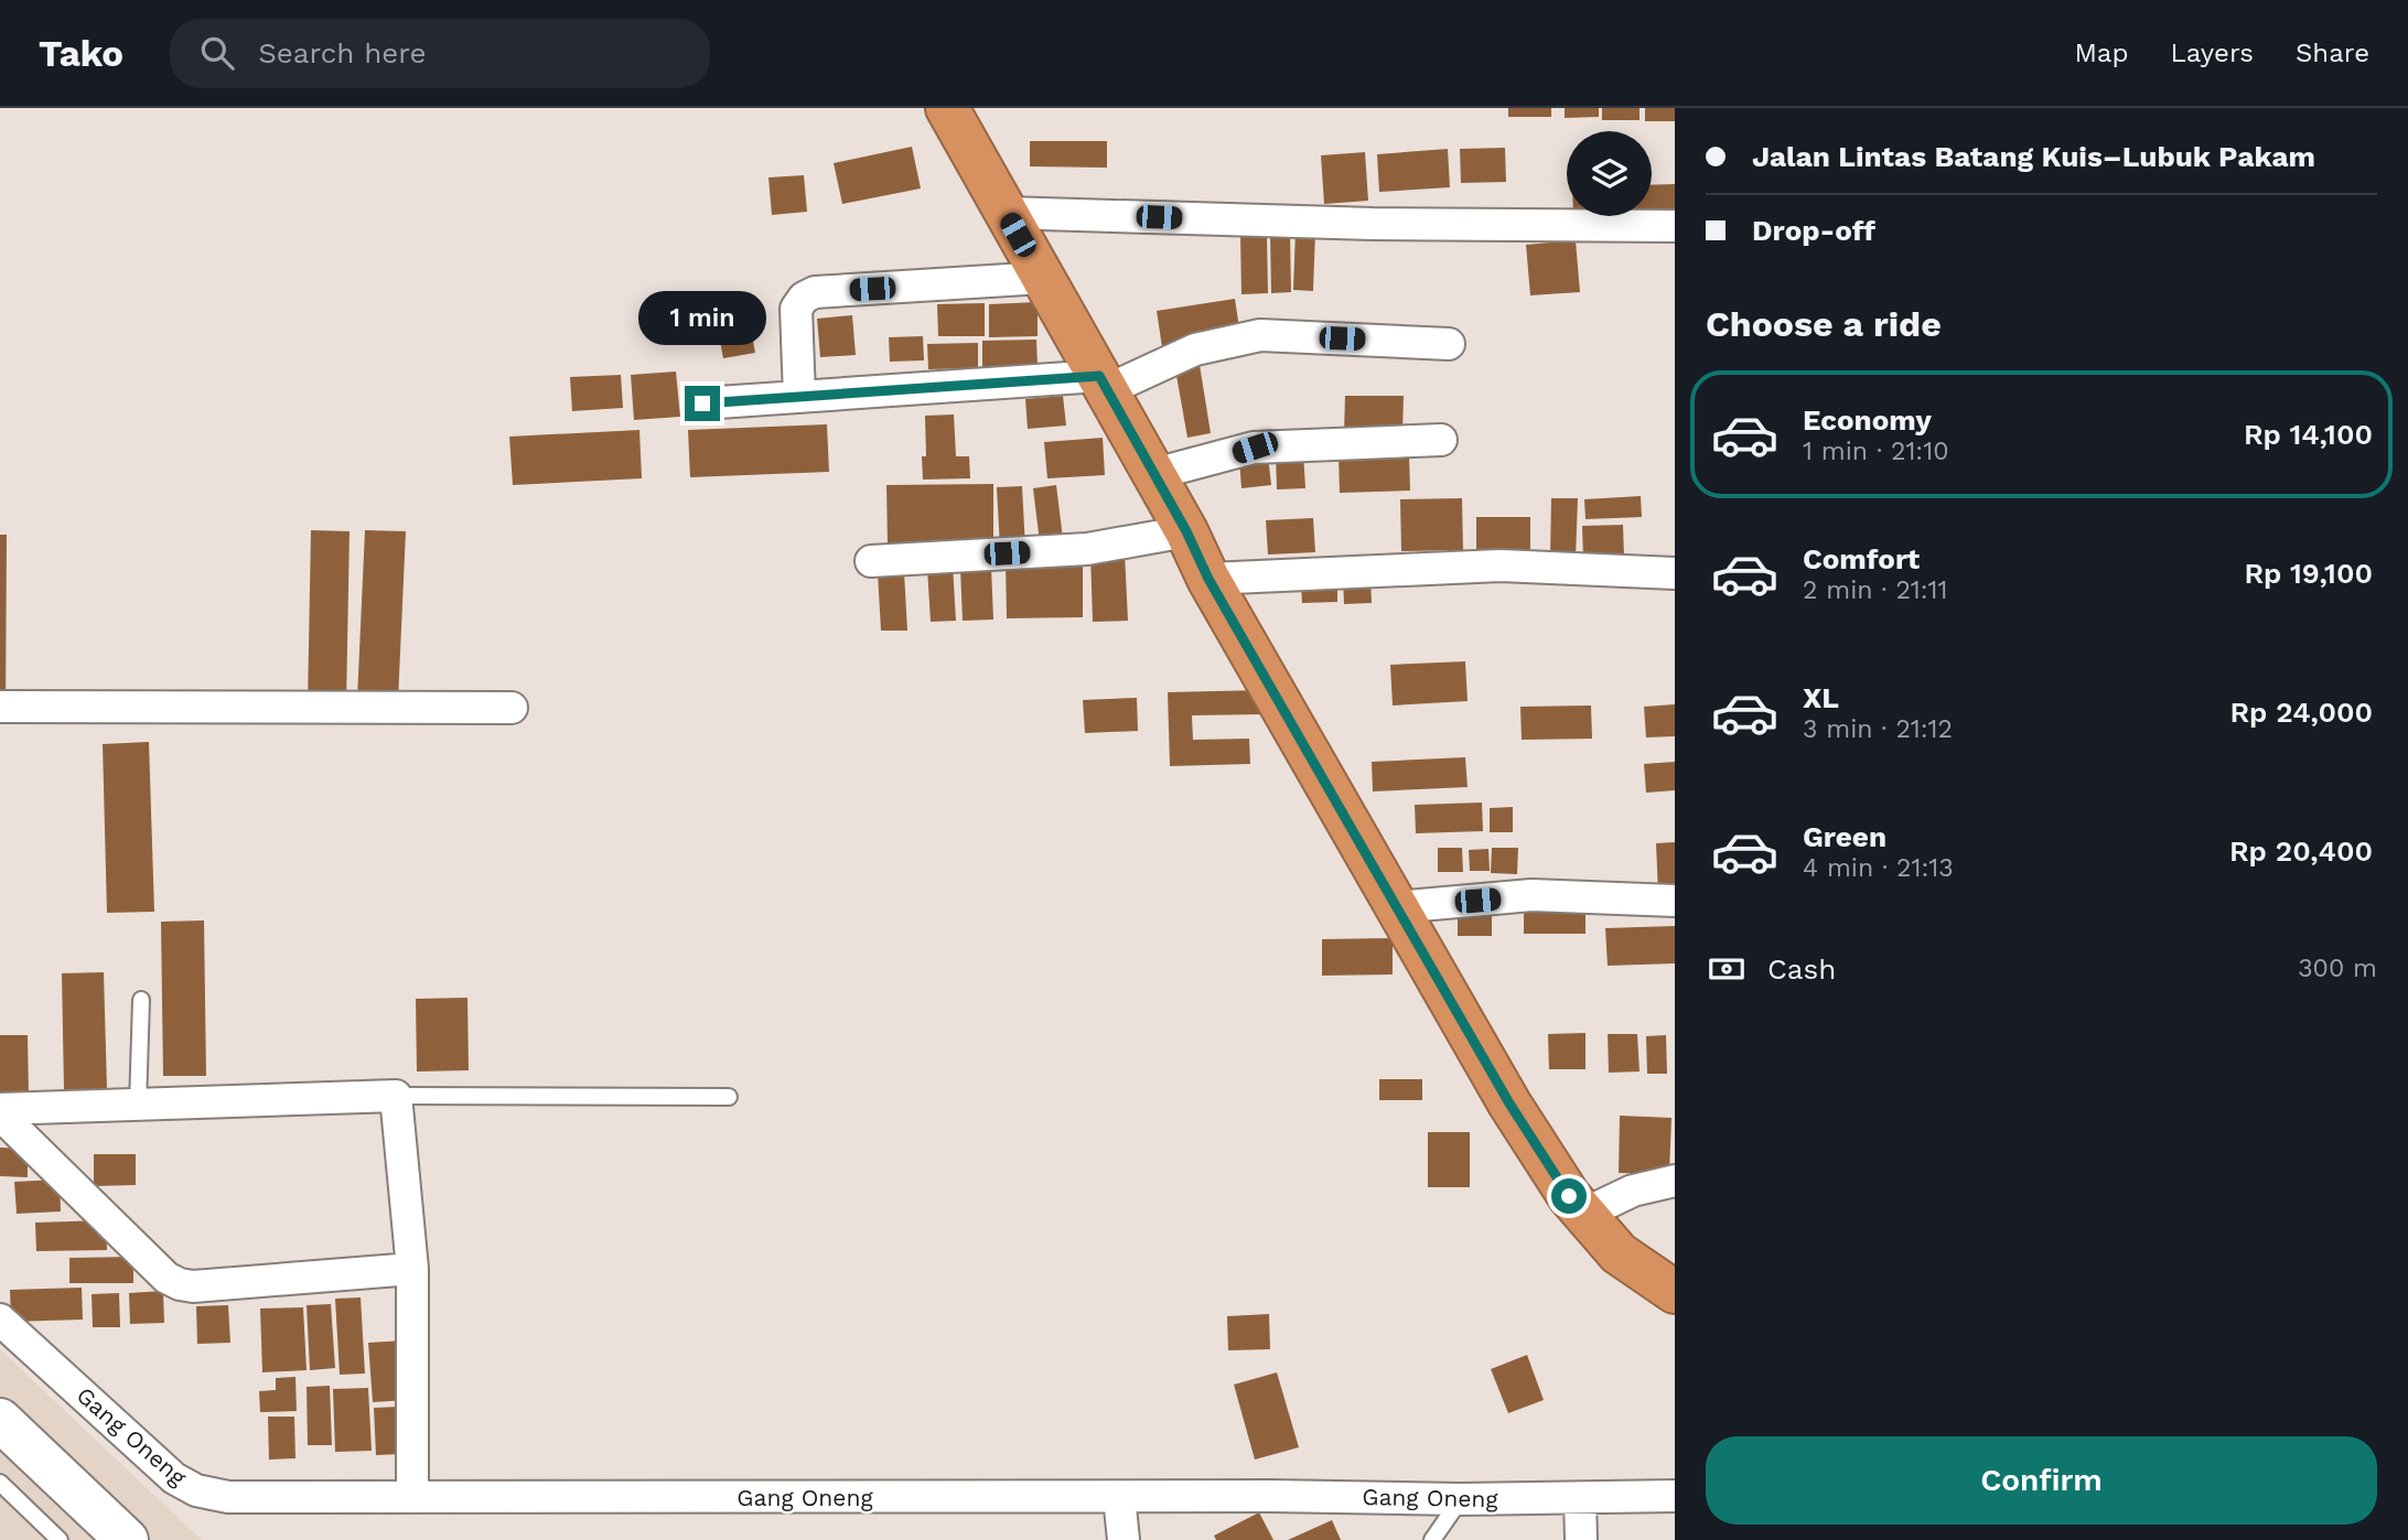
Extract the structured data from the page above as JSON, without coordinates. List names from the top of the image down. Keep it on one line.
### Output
{"streets":{"street":["Gang Oneng"]},"page":{"header":"Tako","search":"Search here","nav":["Map","Layers","Share"],"banner":["Jalan Lintas Batang Kuis–Lubuk Pakam","Drop-off"],"heading":"Choose a ride","bubble":"1 min","list":[{"name":"Economy","note":"1 min · 21:10","value":"Rp 14,100"},{"name":"Comfort","note":"2 min · 21:11","value":"Rp 19,100"},{"name":"XL","note":"3 min · 21:12","value":"Rp 24,000"},{"name":"Green","note":"4 min · 21:13","value":"Rp 20,400"}],"pay":["Cash","300 m"],"buttons":"Confirm"}}
